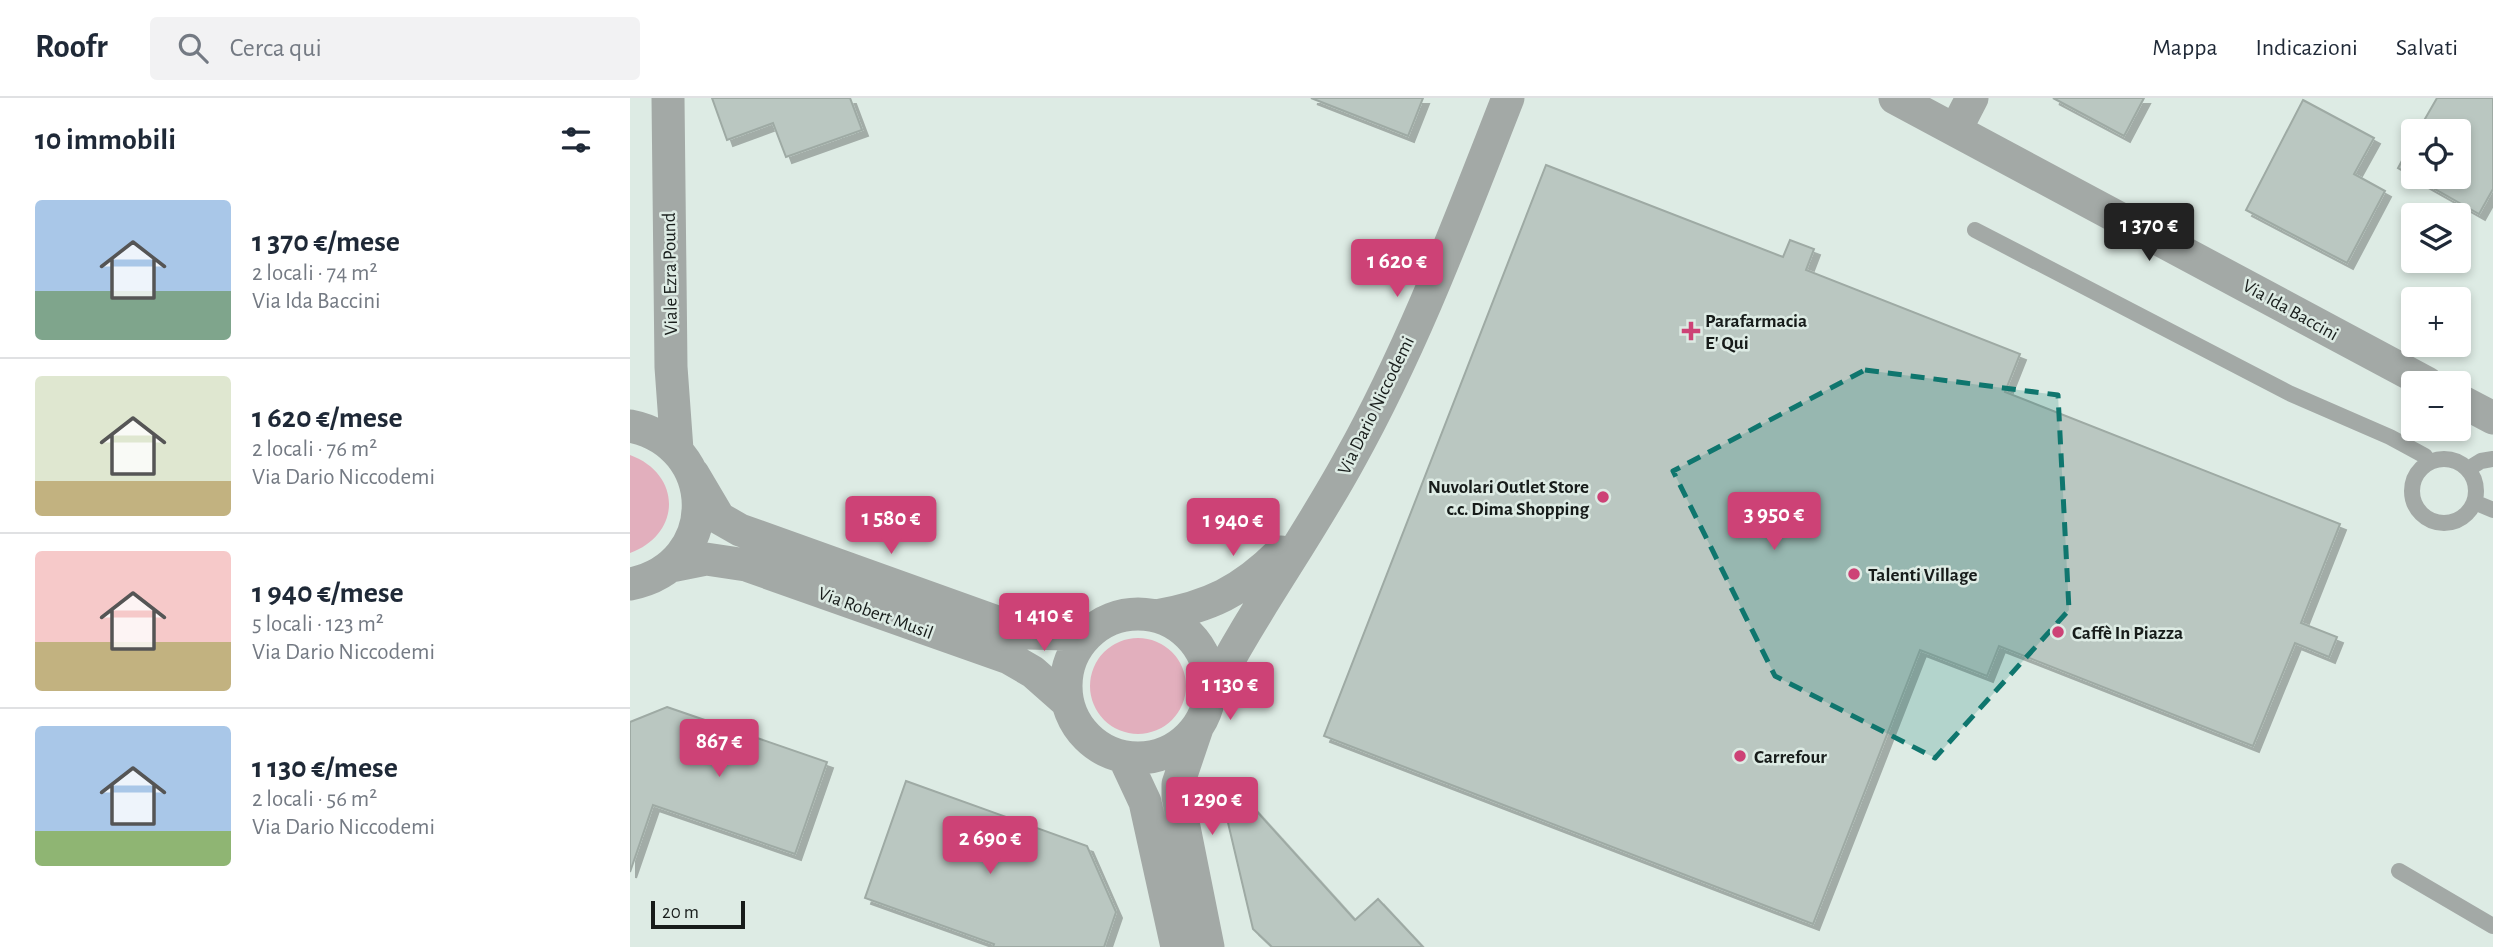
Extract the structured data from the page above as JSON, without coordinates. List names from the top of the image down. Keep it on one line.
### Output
{"streets":{"street":["Viale Ezra Pound","Via Ida Baccini","Via Dario Niccodemi","Via Robert Musil"]},"crossings":[["Viale Ezra Pound","Via Robert Musil"],["Via Dario Niccodemi","Via Robert Musil"]],"places":{"health":["Parafarmacia E' Qui"],"other":["Nuvolari Outlet Store c.c. Dima Shopping","Talenti Village","Caffè In Piazza","Carrefour"]},"scale_bar":"20 m","page":{"header":"Roofr","search":"Cerca qui","nav":["Mappa","Indicazioni","Salvati"],"heading":"10 immobili","map_buttons":["+","−"],"list":[{"name":"1 370 €/mese","note":"2 locali · 74 m² · Via Ida Baccini"},{"name":"1 620 €/mese","note":"2 locali · 76 m² · Via Dario Niccodemi"},{"name":"1 940 €/mese","note":"5 locali · 123 m² · Via Dario Niccodemi"},{"name":"1 130 €/mese","note":"2 locali · 56 m² · Via Dario Niccodemi"}],"price":["1 370 €","1 620 €","3 950 €","1 580 €","1 940 €","1 410 €","1 130 €","867 €","1 290 €","2 690 €"],"scale":"20 m"}}
